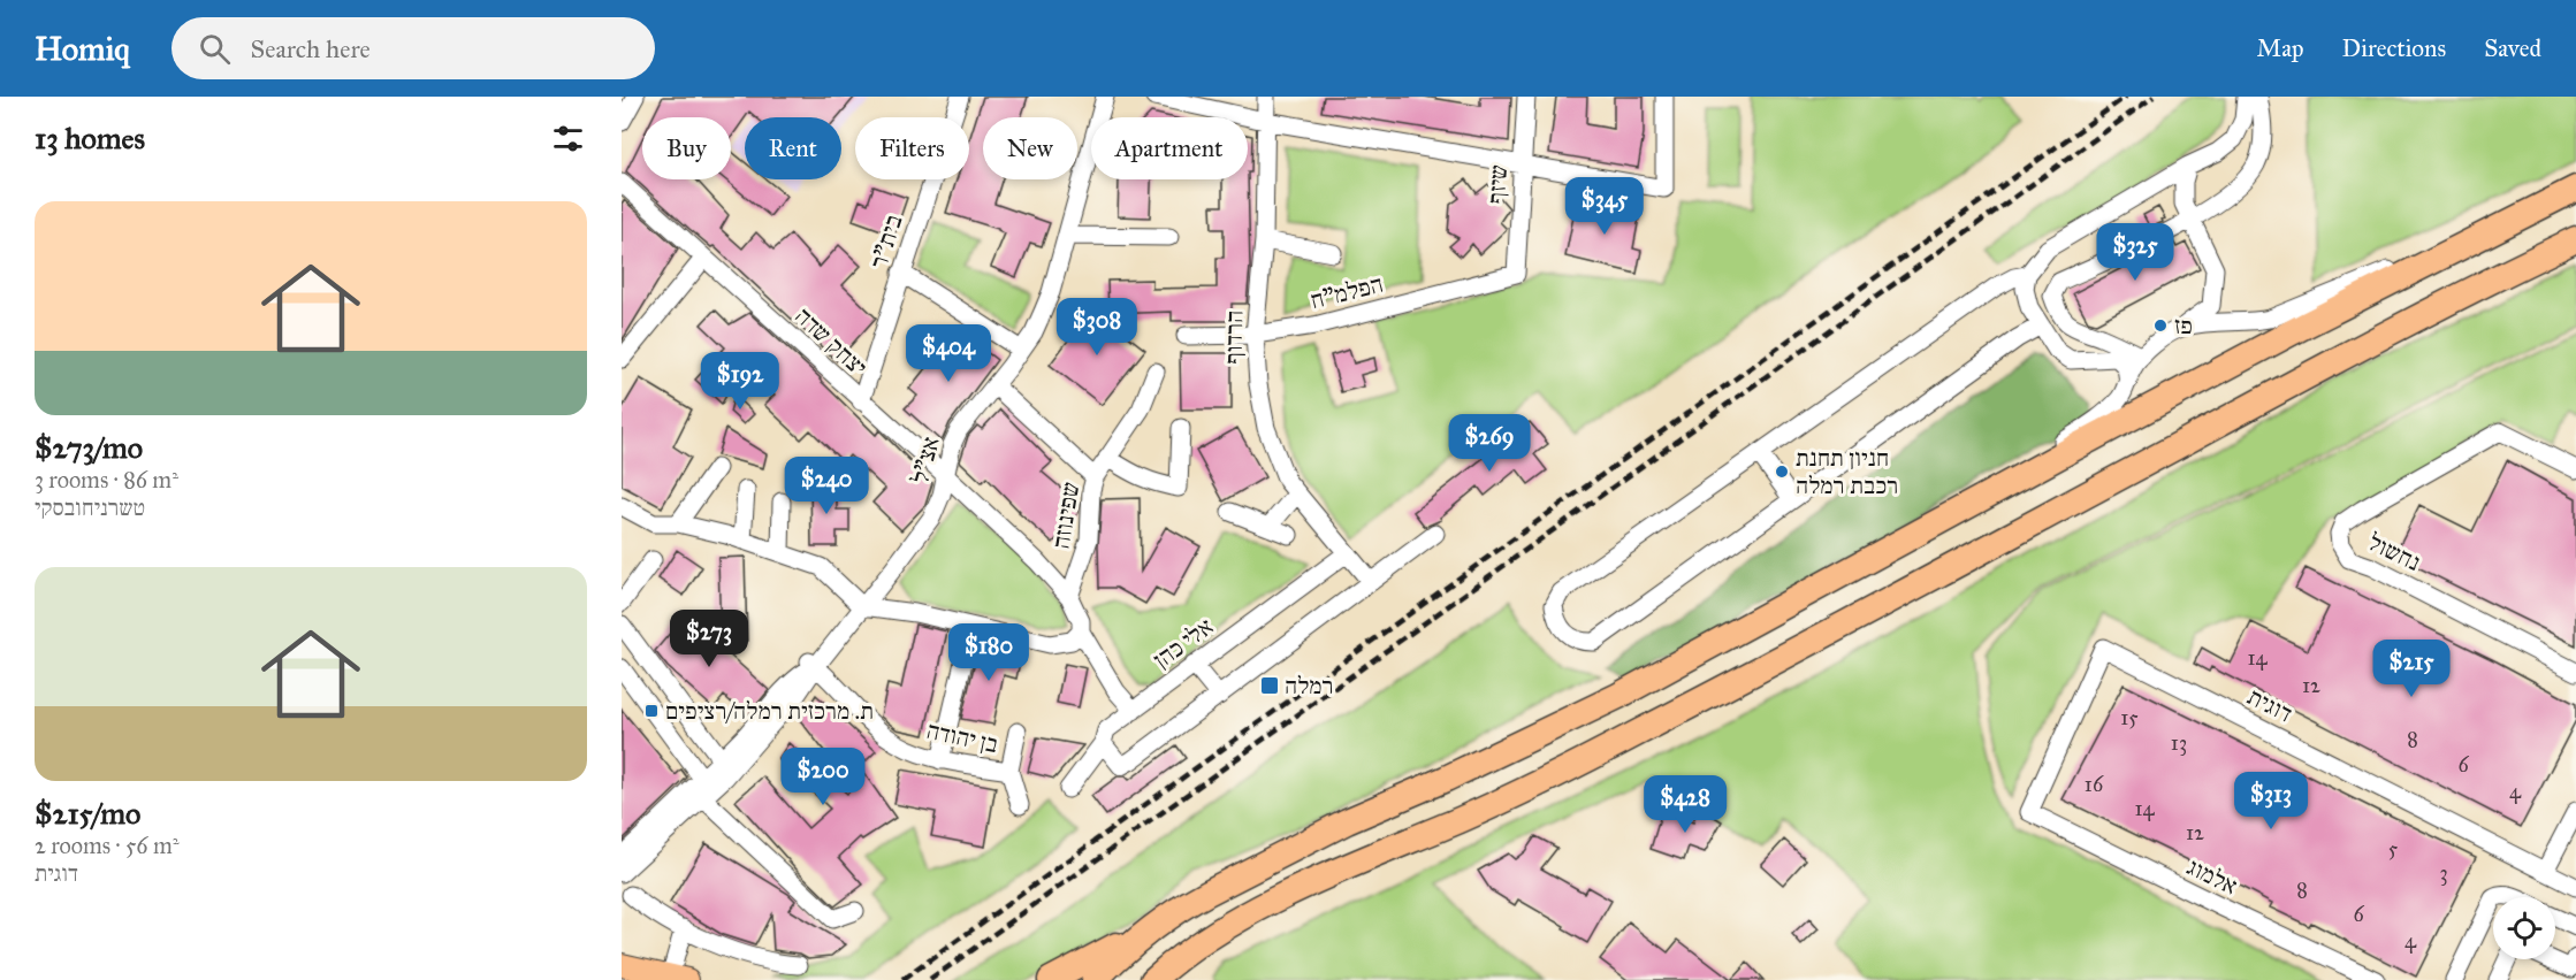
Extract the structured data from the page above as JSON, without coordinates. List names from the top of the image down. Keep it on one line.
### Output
{"streets":{"street":["שיזף","בית\"ר","הפלמ\"ח","הרדוף","יצחק שדה","אצ\"ל","שפינוזה","נחשול","אלי כהן","דוגית","בן יהודה","אלמוג"]},"crossings":[["שיזף","הפלמ\"ח"],["בית\"ר","יצחק שדה"],["הפלמ\"ח","הרדוף"],["הרדוף","אלי כהן"],["יצחק שדה","אצ\"ל"],["יצחק שדה","שפינוזה"],["אצ\"ל","בן יהודה"],["דוגית","אלמוג"]],"places":{"other":["פז","חניון תחנת רכבת רמלה"],"transit":["רמלה","ת. מרכזית רמלה/רציפים"]},"house_numbers":["14","12","15","8","13","6","16","4","14","12","5","3","8","6","4"],"page":{"header":"Homiq","search":"Search here","nav":["Map","Directions","Saved"],"heading":"13 homes","chip":["Buy","Rent","Filters","New","Apartment"],"price":["$345","$325","$308","$404","$192","$269","$240","$273","$180","$215","$200","$313","$428"],"list":[{"name":"$273/mo","note":"3 rooms · 86 m² · טשרניחובסקי"},{"name":"$215/mo","note":"2 rooms · 56 m² · דוגית"}]}}
